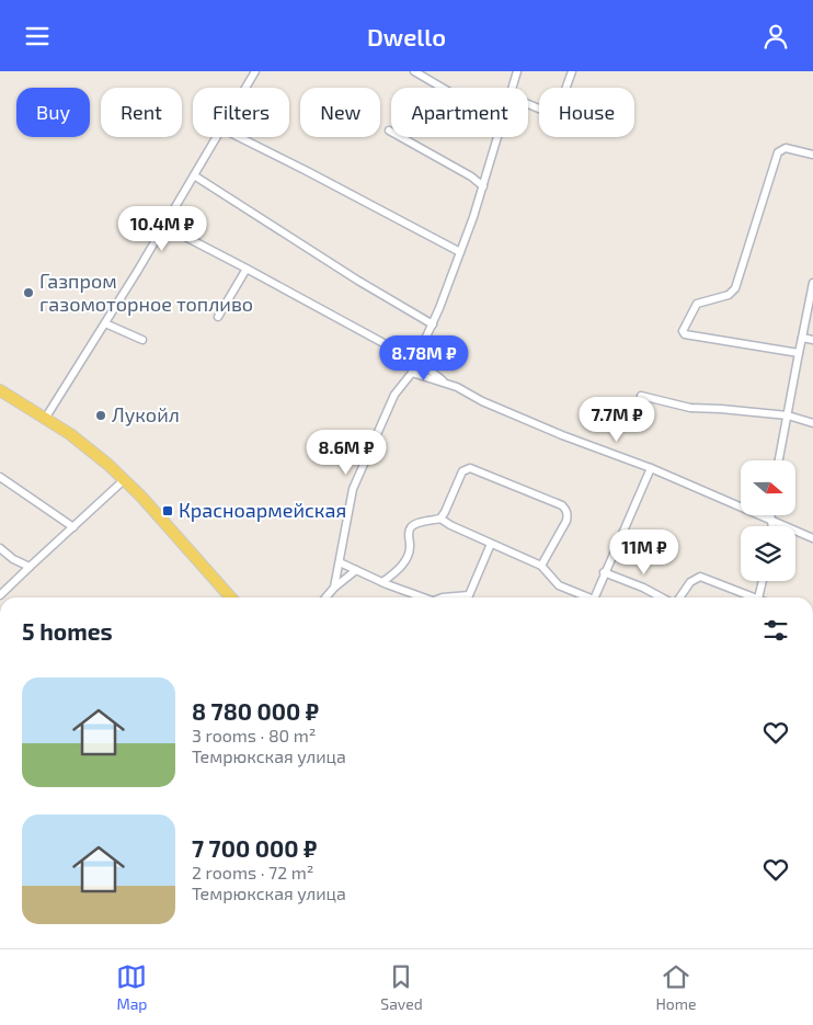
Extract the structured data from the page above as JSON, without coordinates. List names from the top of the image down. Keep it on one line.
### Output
{"places":{"other":["Газпром газомоторное топливо","Лукойл"],"transit":["Красноармейская"]},"north":"right","page":{"header":"Dwello","chip":["Buy","Rent","Filters","New","Apartment","House"],"price":["10.4M ₽","8.78M ₽","7.7M ₽","8.6M ₽","11M ₽"],"heading":"5 homes","list":[{"name":"8 780 000 ₽","note":"3 rooms · 80 m² · Темрюкская улица"},{"name":"7 700 000 ₽","note":"2 rooms · 72 m² · Темрюкская улица"}],"tabs":["Map","Saved","Home"]}}
